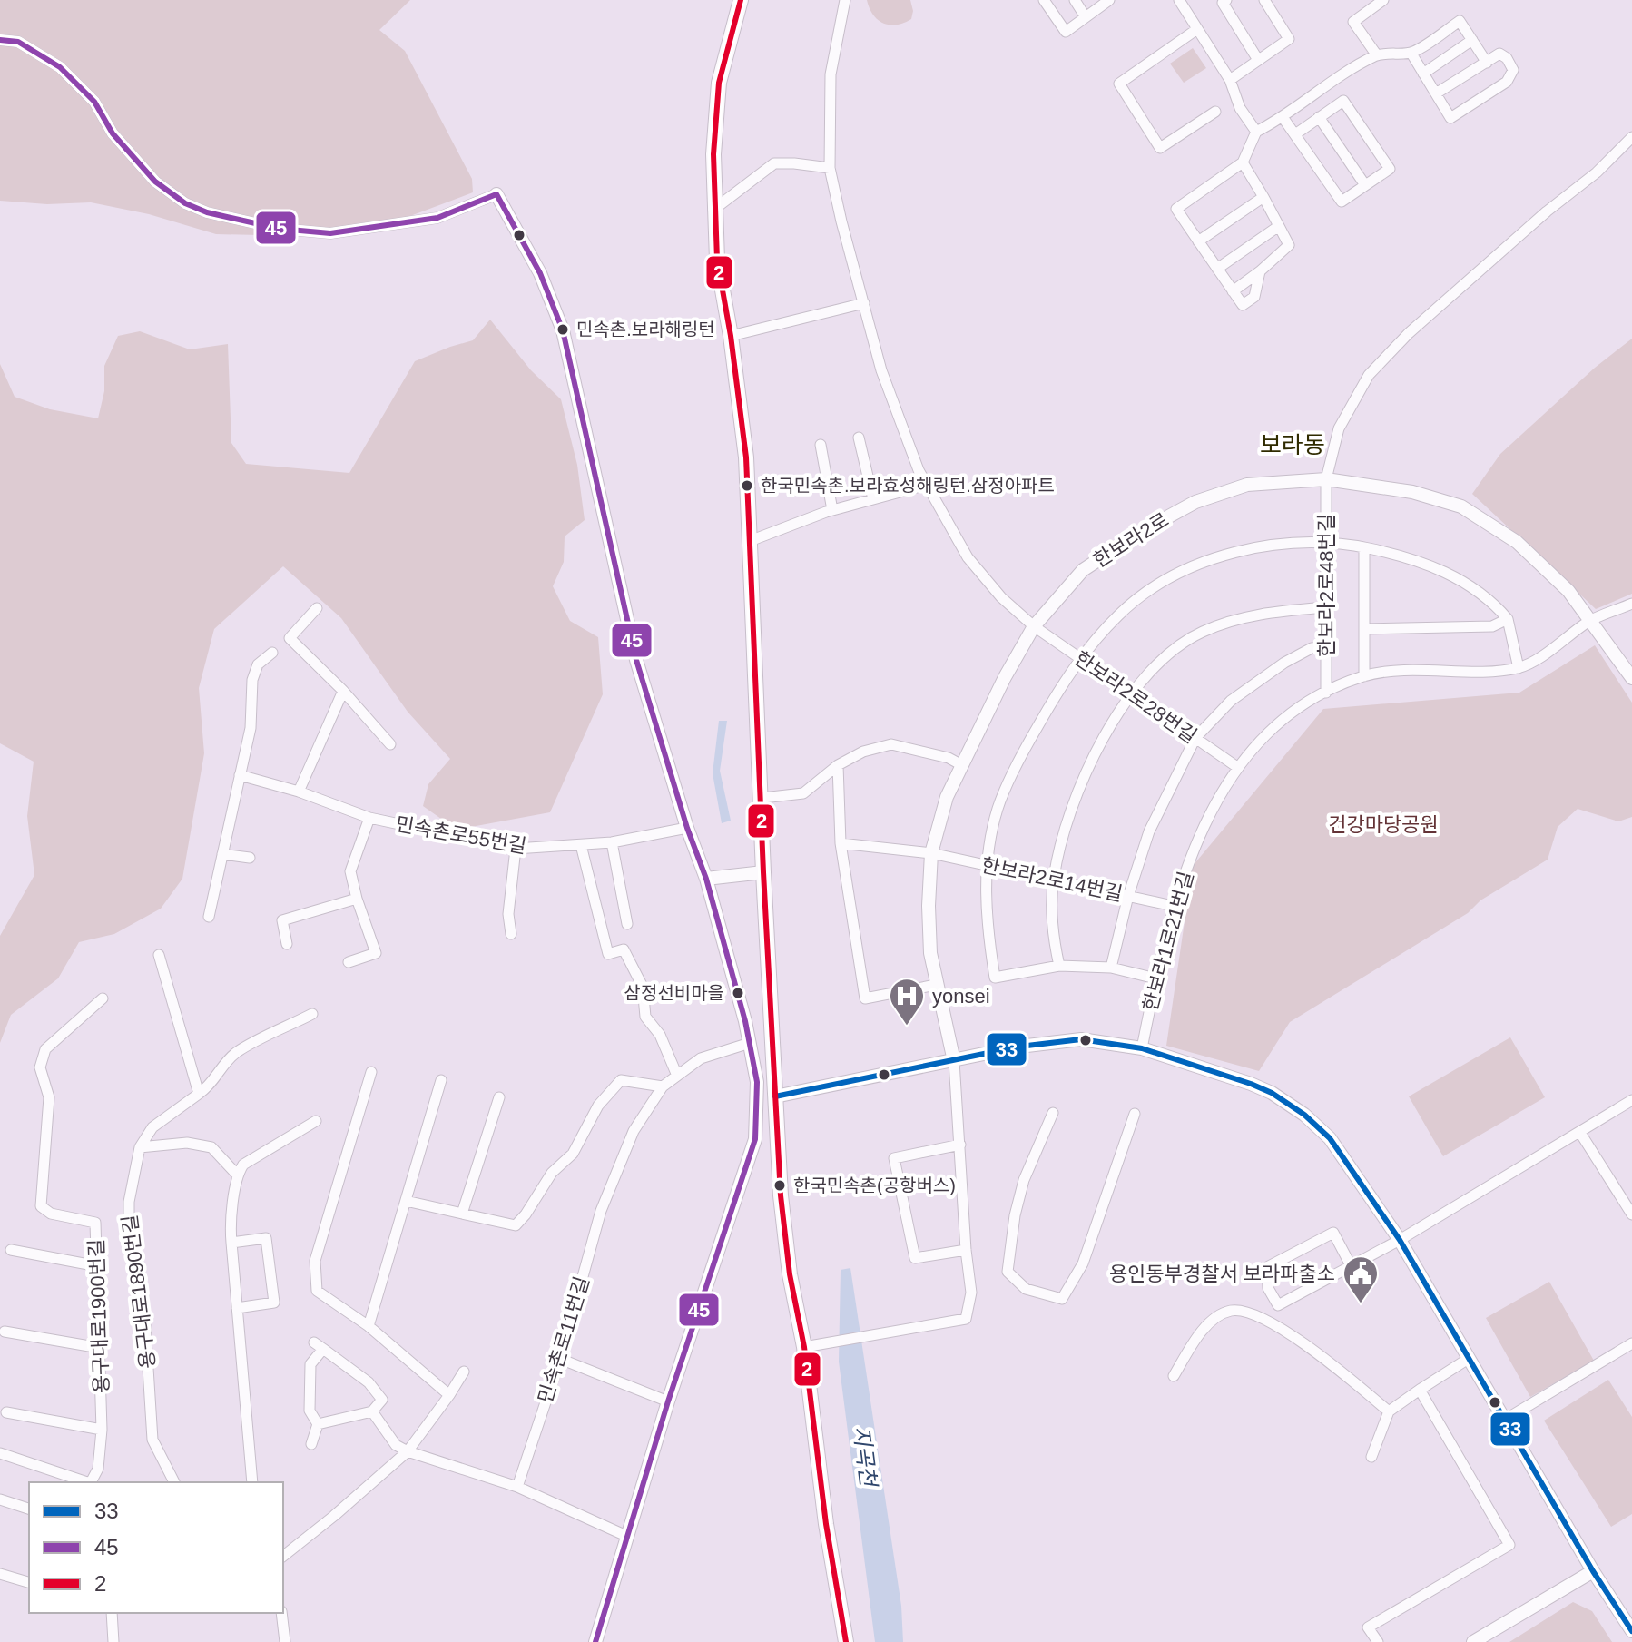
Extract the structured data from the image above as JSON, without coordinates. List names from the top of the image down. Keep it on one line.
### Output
{"streets":{"street":["한보라2로","한보라2로48번길","한보라2로28번길","민속촌로55번길","한보라2로14번길","한보라1로21번길","용구대로1890번길","용구대로1900번길","민속촌로11번길"]},"crossings":[["한보라2로","한보라2로48번길"],["한보라2로","한보라2로28번길"],["한보라2로","한보라2로14번길"],["한보라2로48번길","한보라1로21번길"],["한보라2로28번길","한보라1로21번길"],["한보라2로14번길","한보라1로21번길"]],"districts":["보라동"],"water":["지곡천"],"parks":["건강마당공원"],"places":{"other":["민속촌.보라해링턴","한국민속촌.보라효성해링턴.삼정아파트","삼정선비마을","한국민속촌(공항버스)"],"hospital":["yonsei"],"public building":["용인동부경찰서 보라파출소"]},"lines":["transit line 2","transit line 45","transit line 33"],"legend":["33","45","2"]}
